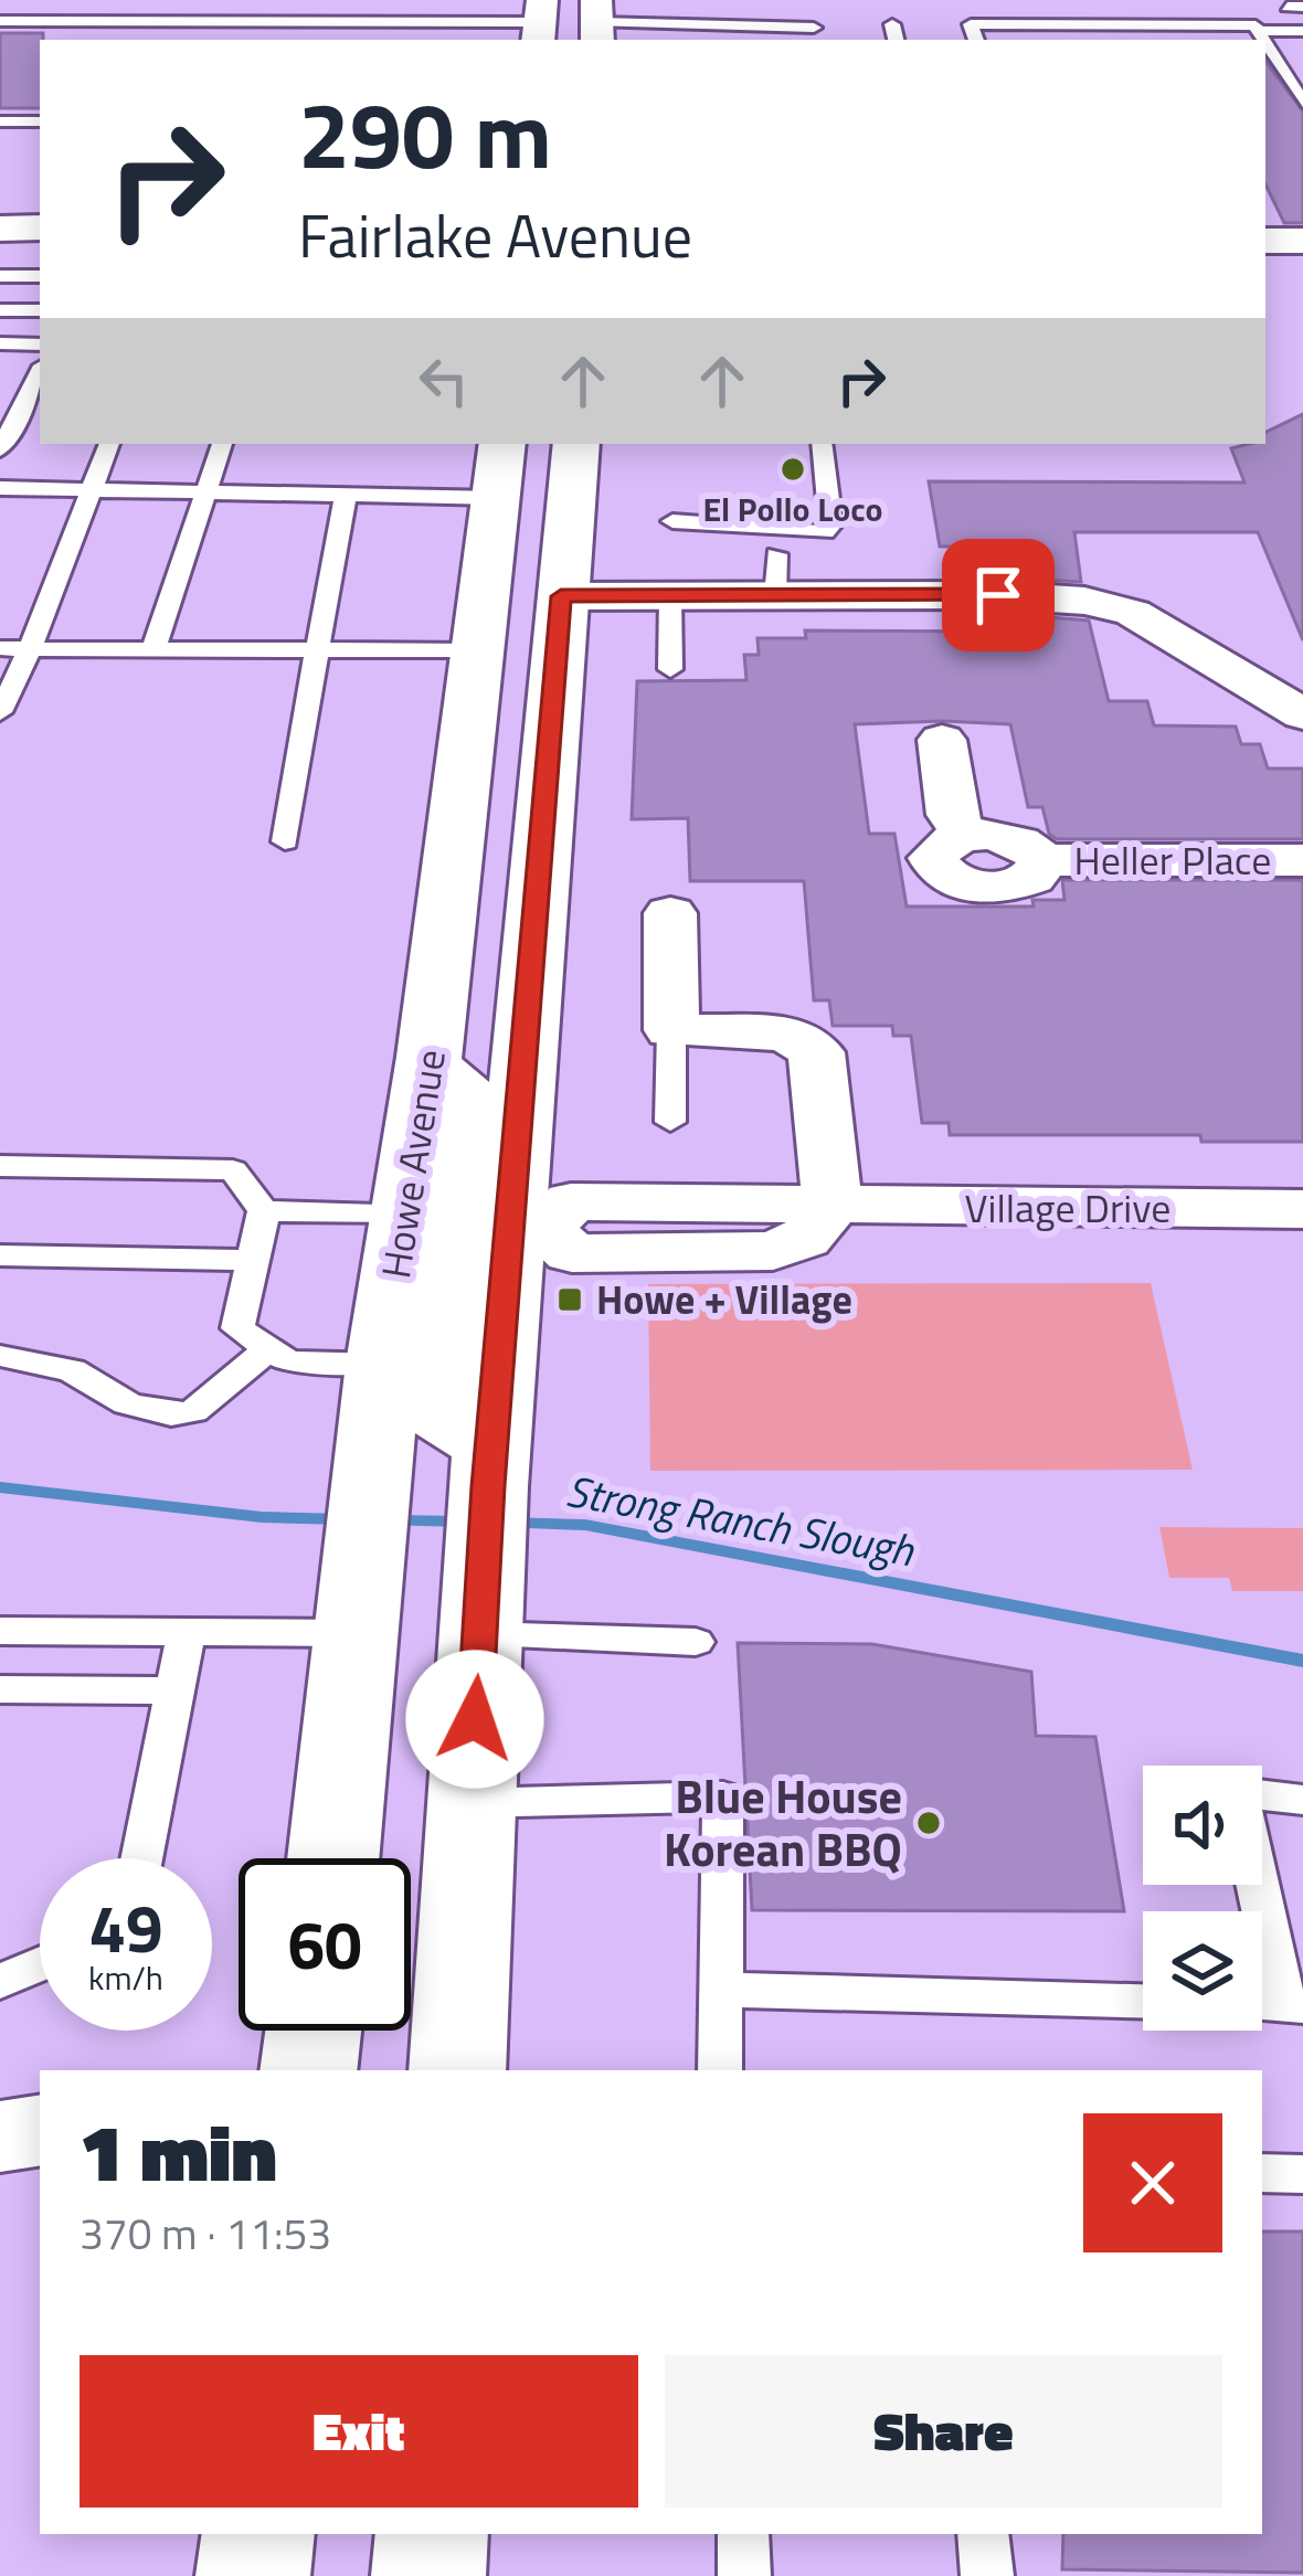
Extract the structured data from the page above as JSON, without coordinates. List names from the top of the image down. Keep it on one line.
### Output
{"streets":{"main road":["Howe Avenue"],"street":["Heller Place","Village Drive"]},"water":["Strong Ranch Slough"],"places":{"other":["El Pollo Loco","Blue House Korean BBQ"],"transit":["Howe + Village"]},"page":{"turn":["290 m","Fairlake Avenue"],"speed":"49 km/h","limit":"60","heading":["1 min","370 m · 11:53"],"buttons":["Exit","Share"]}}
